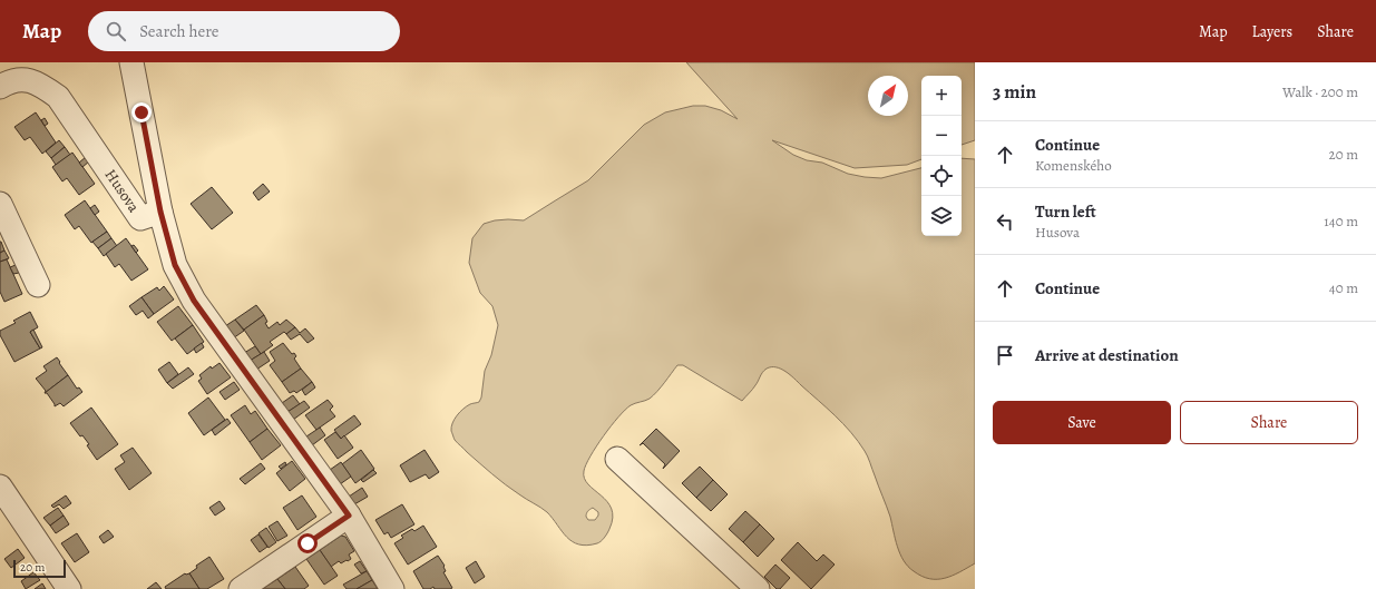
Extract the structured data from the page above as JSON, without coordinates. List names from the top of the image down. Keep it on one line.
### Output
{"streets":{"street":["Husova"]},"scale_bar":"20 m","north":"top right","page":{"header":"Map","search":"Search here","nav":["Map","Layers","Share"],"heading":["3 min","Walk · 200 m"],"map_buttons":["+","−"],"list":[["Continue","Komenského","20 m"],["Turn left","Husova","140 m"],["Continue","40 m"],"Arrive at destination"],"buttons":["Save","Share"],"scale":"20 m"}}
